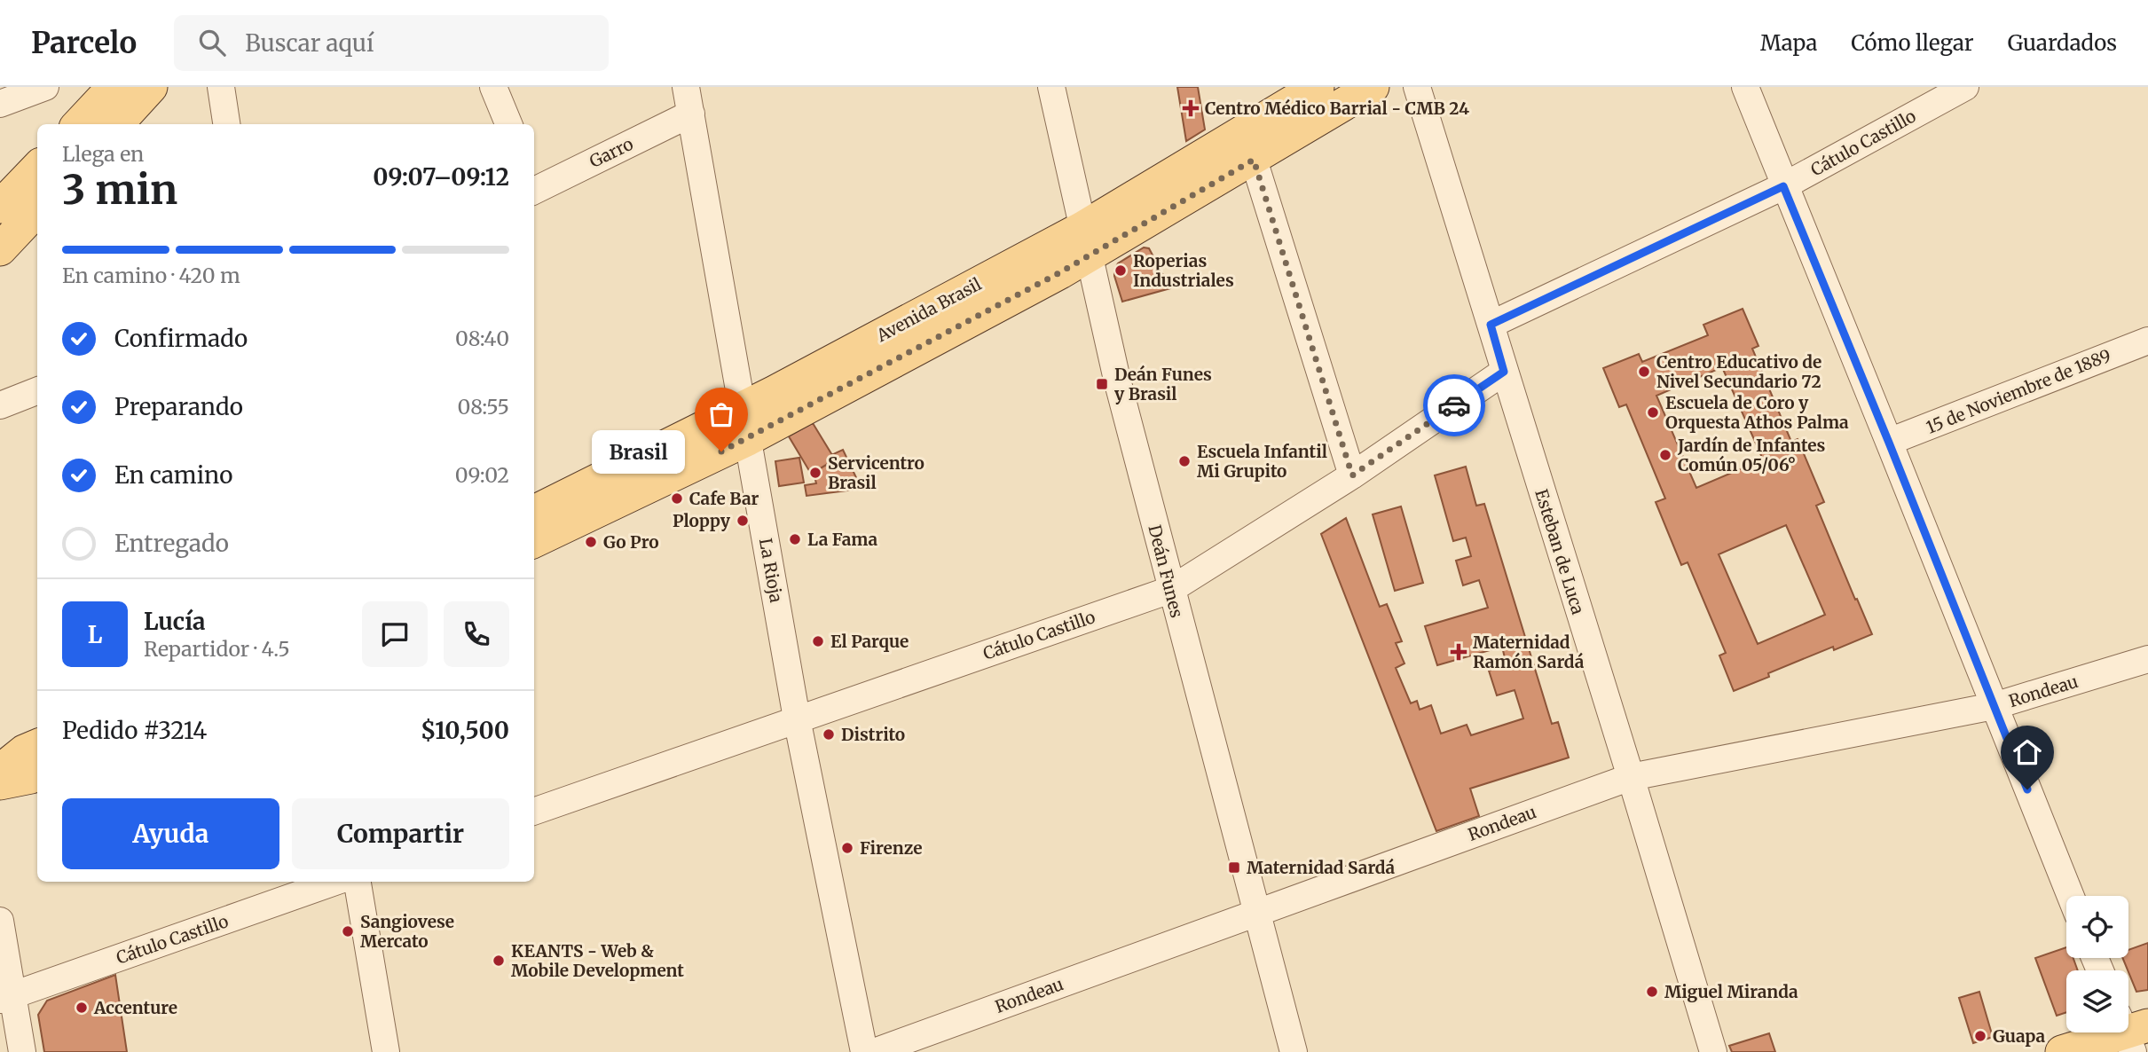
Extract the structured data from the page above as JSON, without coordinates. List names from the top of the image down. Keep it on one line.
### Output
{"streets":{"main road":["Avenida Brasil"],"street":["Cátulo Castillo","Garro","15 de Noviembre de 1889","Esteban de Luca","La Rioja","Deán Funes","Rondeau"]},"crossings":[["Cátulo Castillo","Esteban de Luca"],["Cátulo Castillo","La Rioja"],["Cátulo Castillo","Deán Funes"],["Garro","La Rioja"],["Avenida Brasil","La Rioja"],["Avenida Brasil","Deán Funes"],["Esteban de Luca","Rondeau"],["Deán Funes","Rondeau"]],"places":{"health":["Centro Médico Barrial - CMB 24","Maternidad Ramón Sardá"],"other":["Roperias Industriales","Centro Educativo de Nivel Secundario 72","Escuela de Coro y Orquesta Athos Palma","Brasil","Jardín de Infantes Común 05/06°","Escuela Infantil Mi Grupito","Servicentro Brasil","Cafe Bar","Ploppy","La Fama","Go Pro","El Parque","Distrito","Firenze","Sangiovese Mercato","KEANTS - Web & Mobile Development","Miguel Miranda","Accenture","Guapa"],"transit":["Deán Funes y Brasil","Maternidad Sardá"]},"page":{"header":"Parcelo","search":"Buscar aquí","nav":["Mapa","Cómo llegar","Guardados"],"heading":["3 min","Llega en","09:07–09:12"],"panel":["Lucía","Repartidor · 4.5","Pedido #3214","$10,500"],"bar":"En camino · 420 m","list":[["Confirmado","08:40"],["Preparando","08:55"],["En camino","09:02"],"Entregado"],"bubble":"Brasil","round":"L","buttons":["Ayuda","Compartir"]}}
